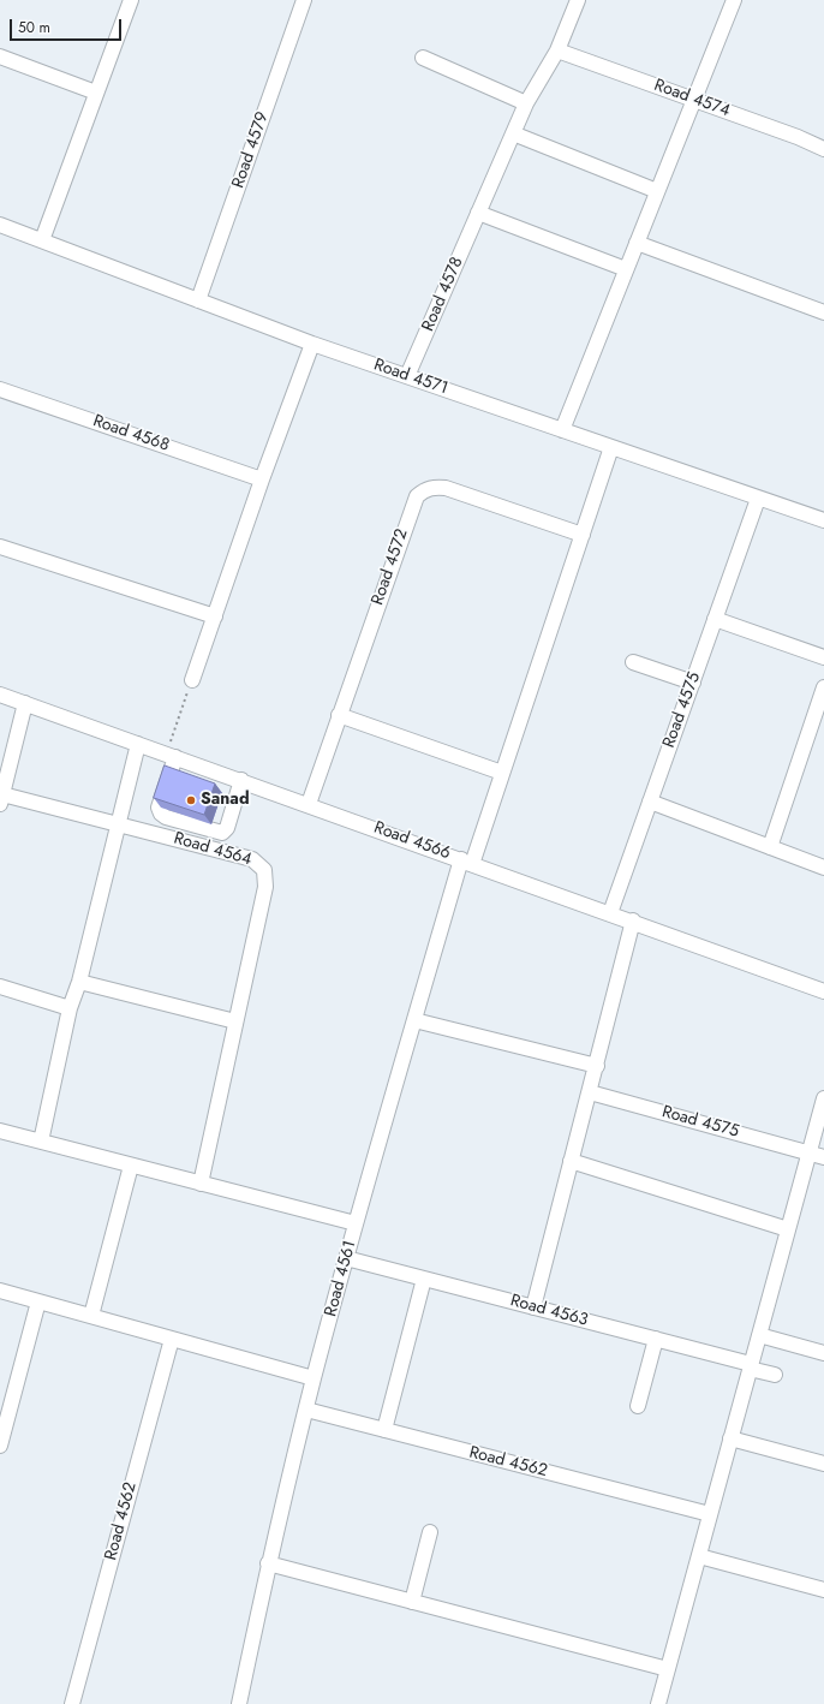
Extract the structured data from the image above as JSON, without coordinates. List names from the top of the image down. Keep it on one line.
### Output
{"streets":{"street":["Road 4574","Road 4579","Road 4578","Road 4571","Road 4568","Road 4572","Road 4575","Road 4566","Road 4564","Road 4561","Road 4563","Road 4562"]},"crossings":[["Road 4574","Road 4578"],["Road 4579","Road 4571"],["Road 4578","Road 4571"],["Road 4571","Road 4575"],["Road 4572","Road 4566"],["Road 4575","Road 4566"],["Road 4566","Road 4561"],["Road 4561","Road 4563"],["Road 4561","Road 4562"]],"places":["Sanad"],"scale_bar":"50 m"}
